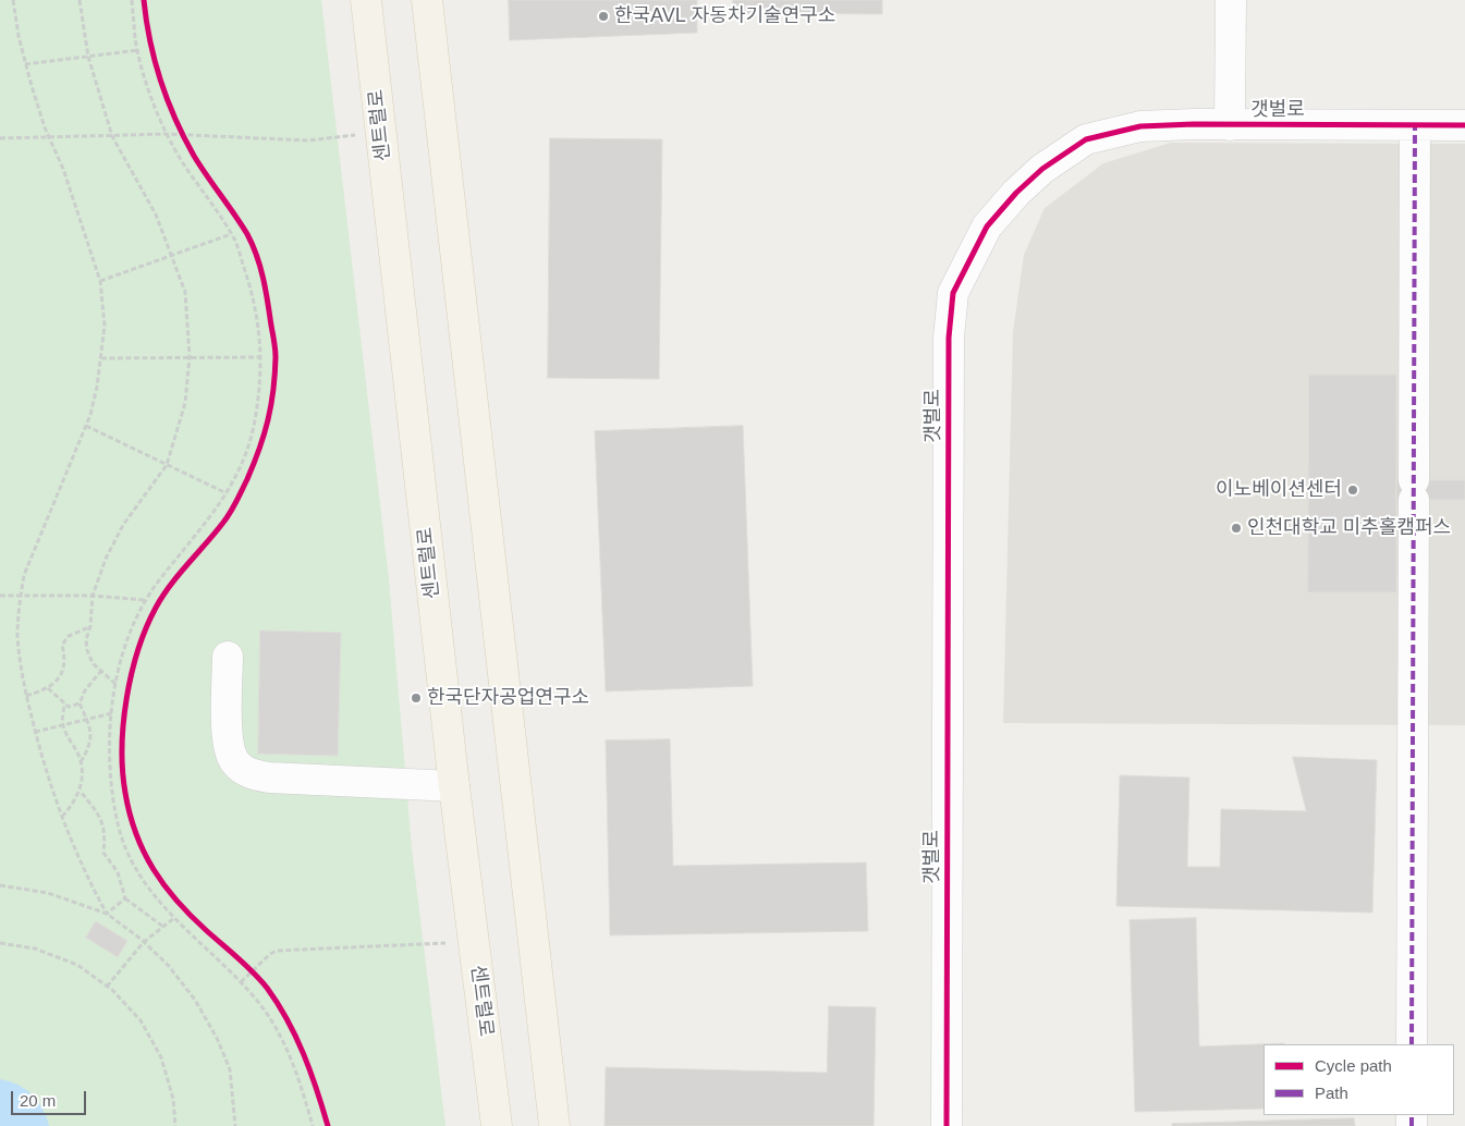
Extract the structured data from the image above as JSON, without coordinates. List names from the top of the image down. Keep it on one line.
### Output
{"streets":{"main road":["센트럴로"],"street":["갯벌로"]},"places":["한국AVL 자동차기술연구소","이노베이션센터","인천대학교 미추홀캠퍼스","한국단자공업연구소"],"legend":["Cycle path","Path"],"scale_bar":"20 m"}
